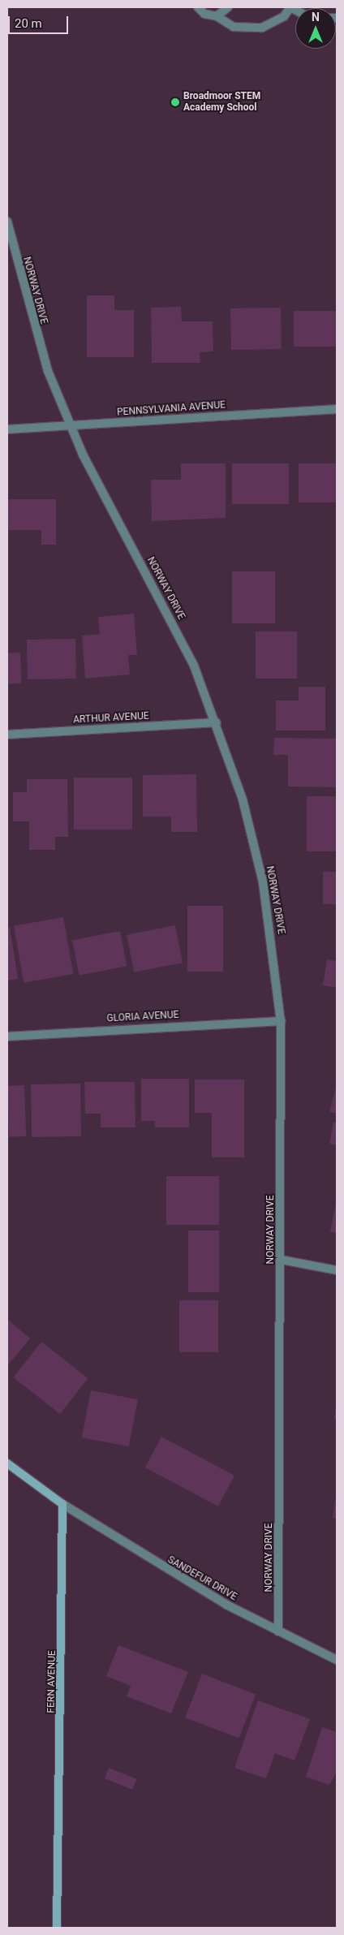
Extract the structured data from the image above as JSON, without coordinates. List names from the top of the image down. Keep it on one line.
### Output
{"streets":{"street":["NORWAY DRIVE","PENNSYLVANIA AVENUE","ARTHUR AVENUE","GLORIA AVENUE","SANDEFUR DRIVE","FERN AVENUE"]},"crossings":[["NORWAY DRIVE","PENNSYLVANIA AVENUE"],["NORWAY DRIVE","ARTHUR AVENUE"],["NORWAY DRIVE","GLORIA AVENUE"],["NORWAY DRIVE","SANDEFUR DRIVE"],["SANDEFUR DRIVE","FERN AVENUE"]],"places":["Broadmoor STEM Academy School"],"scale_bar":"20 m","north":"top"}
